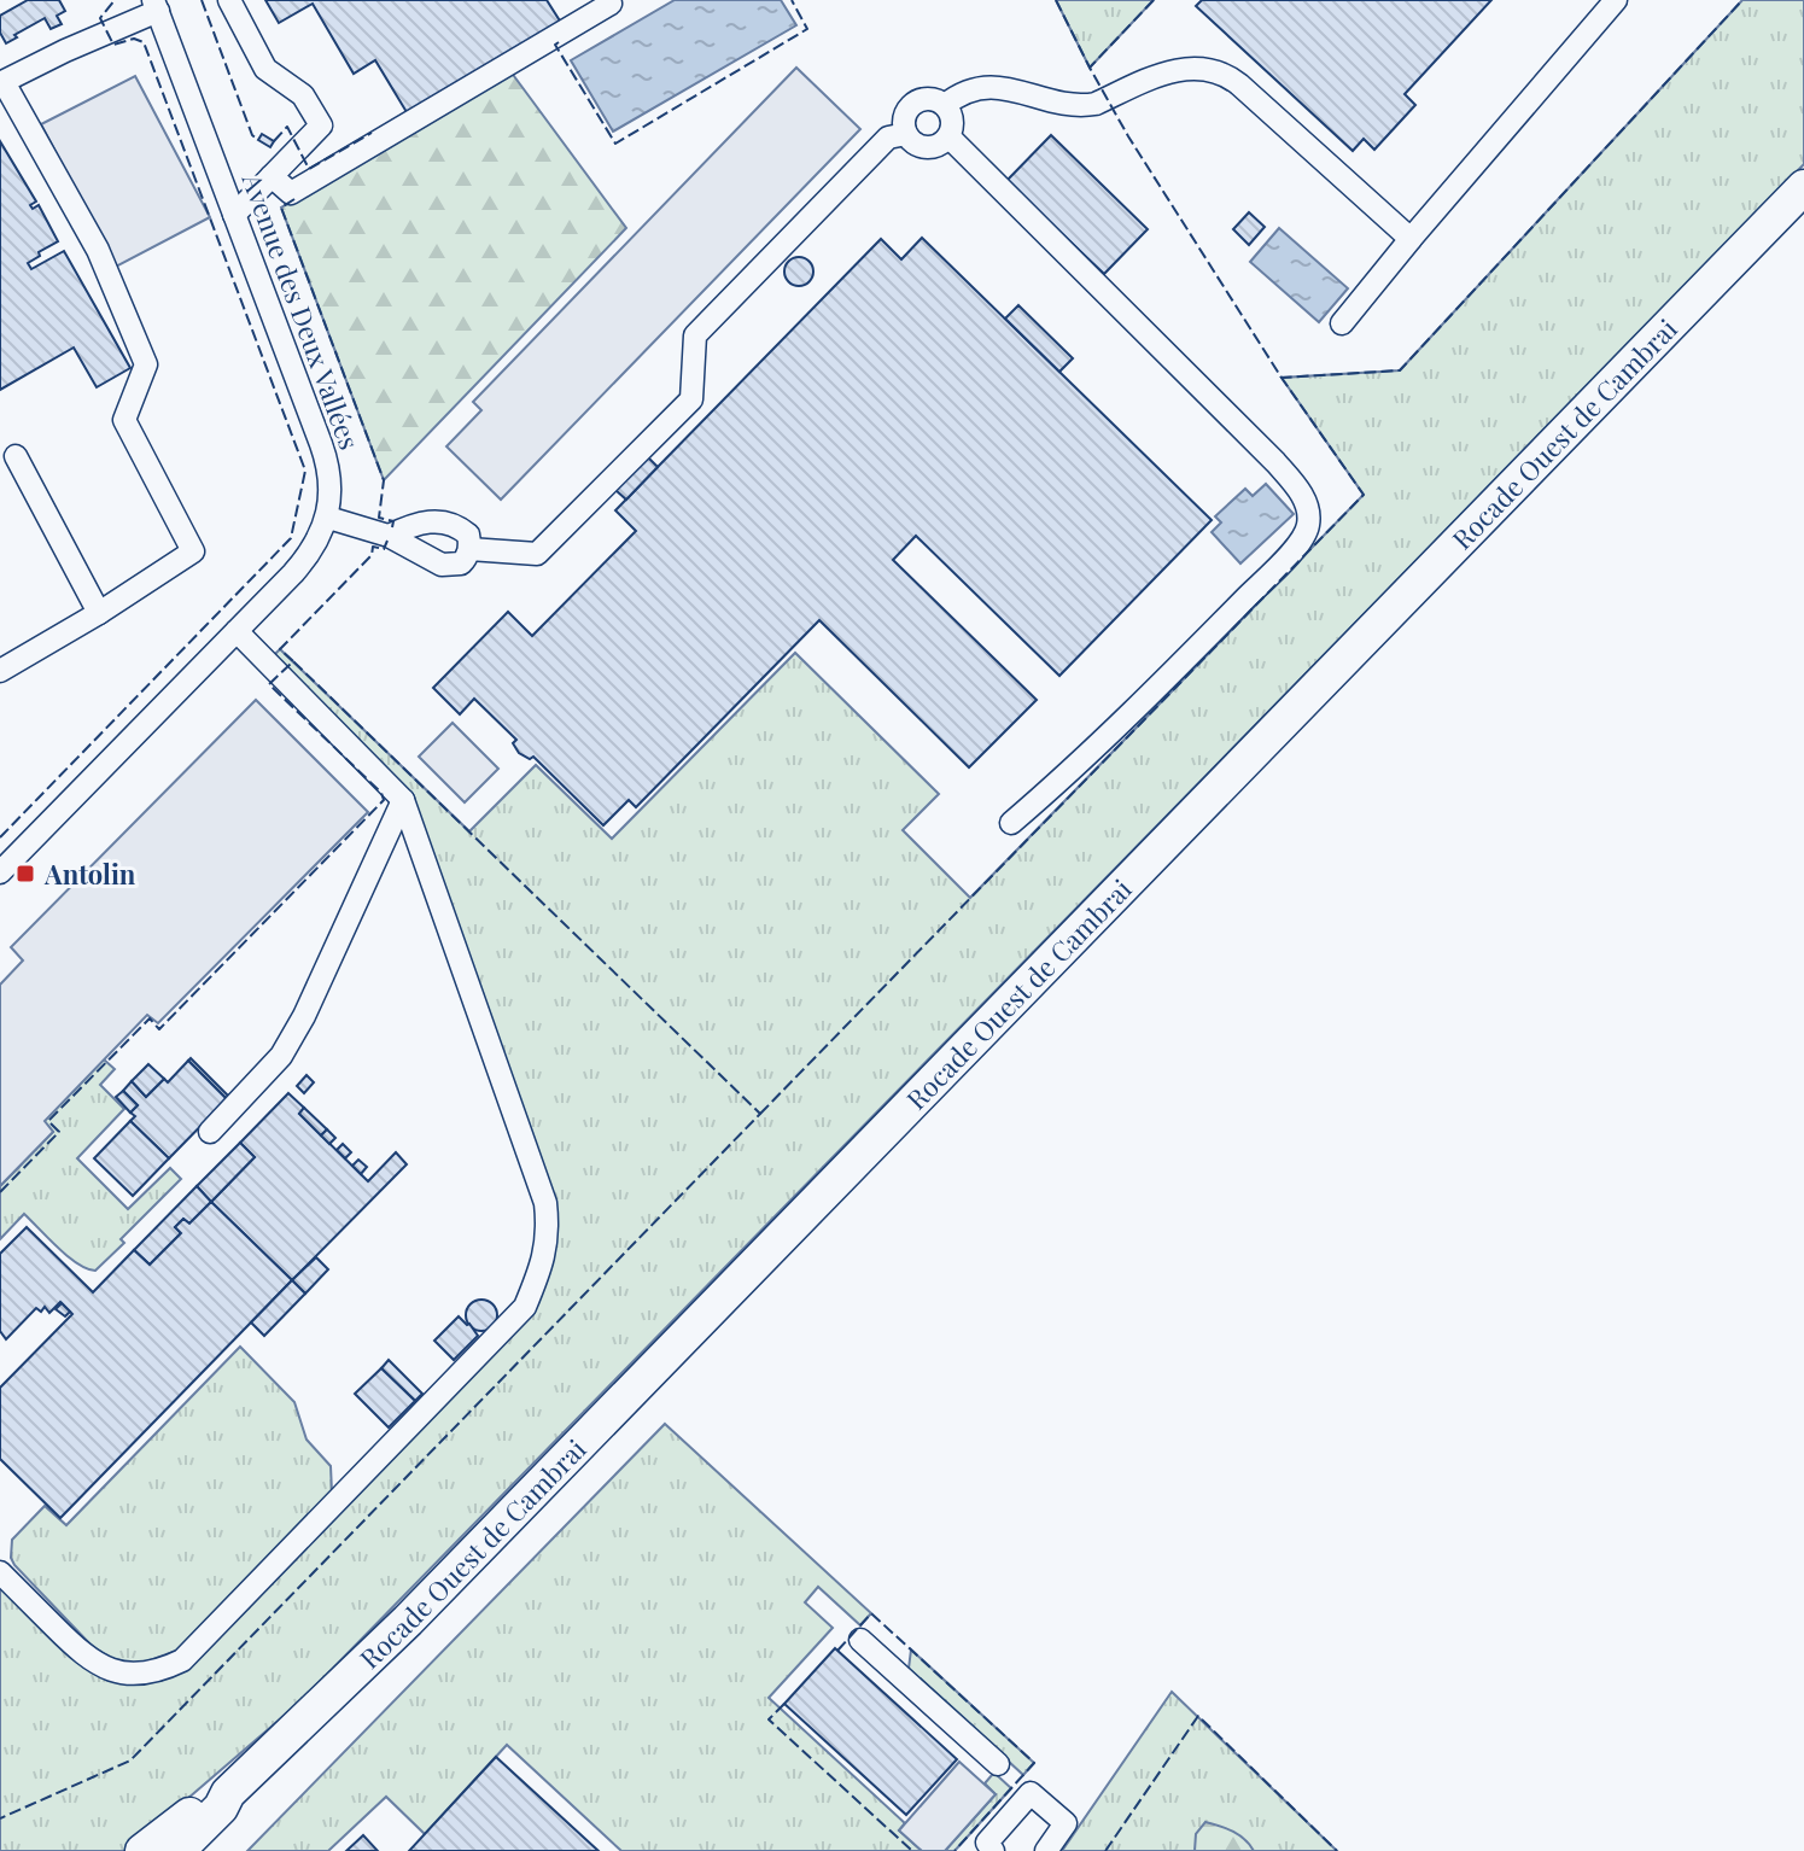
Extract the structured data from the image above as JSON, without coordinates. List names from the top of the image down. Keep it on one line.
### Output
{"streets":{"highway":["Rocade Ouest de Cambrai"],"street":["Avenue des Deux Vallées"]},"places":{"transit":["Antolin"]}}
